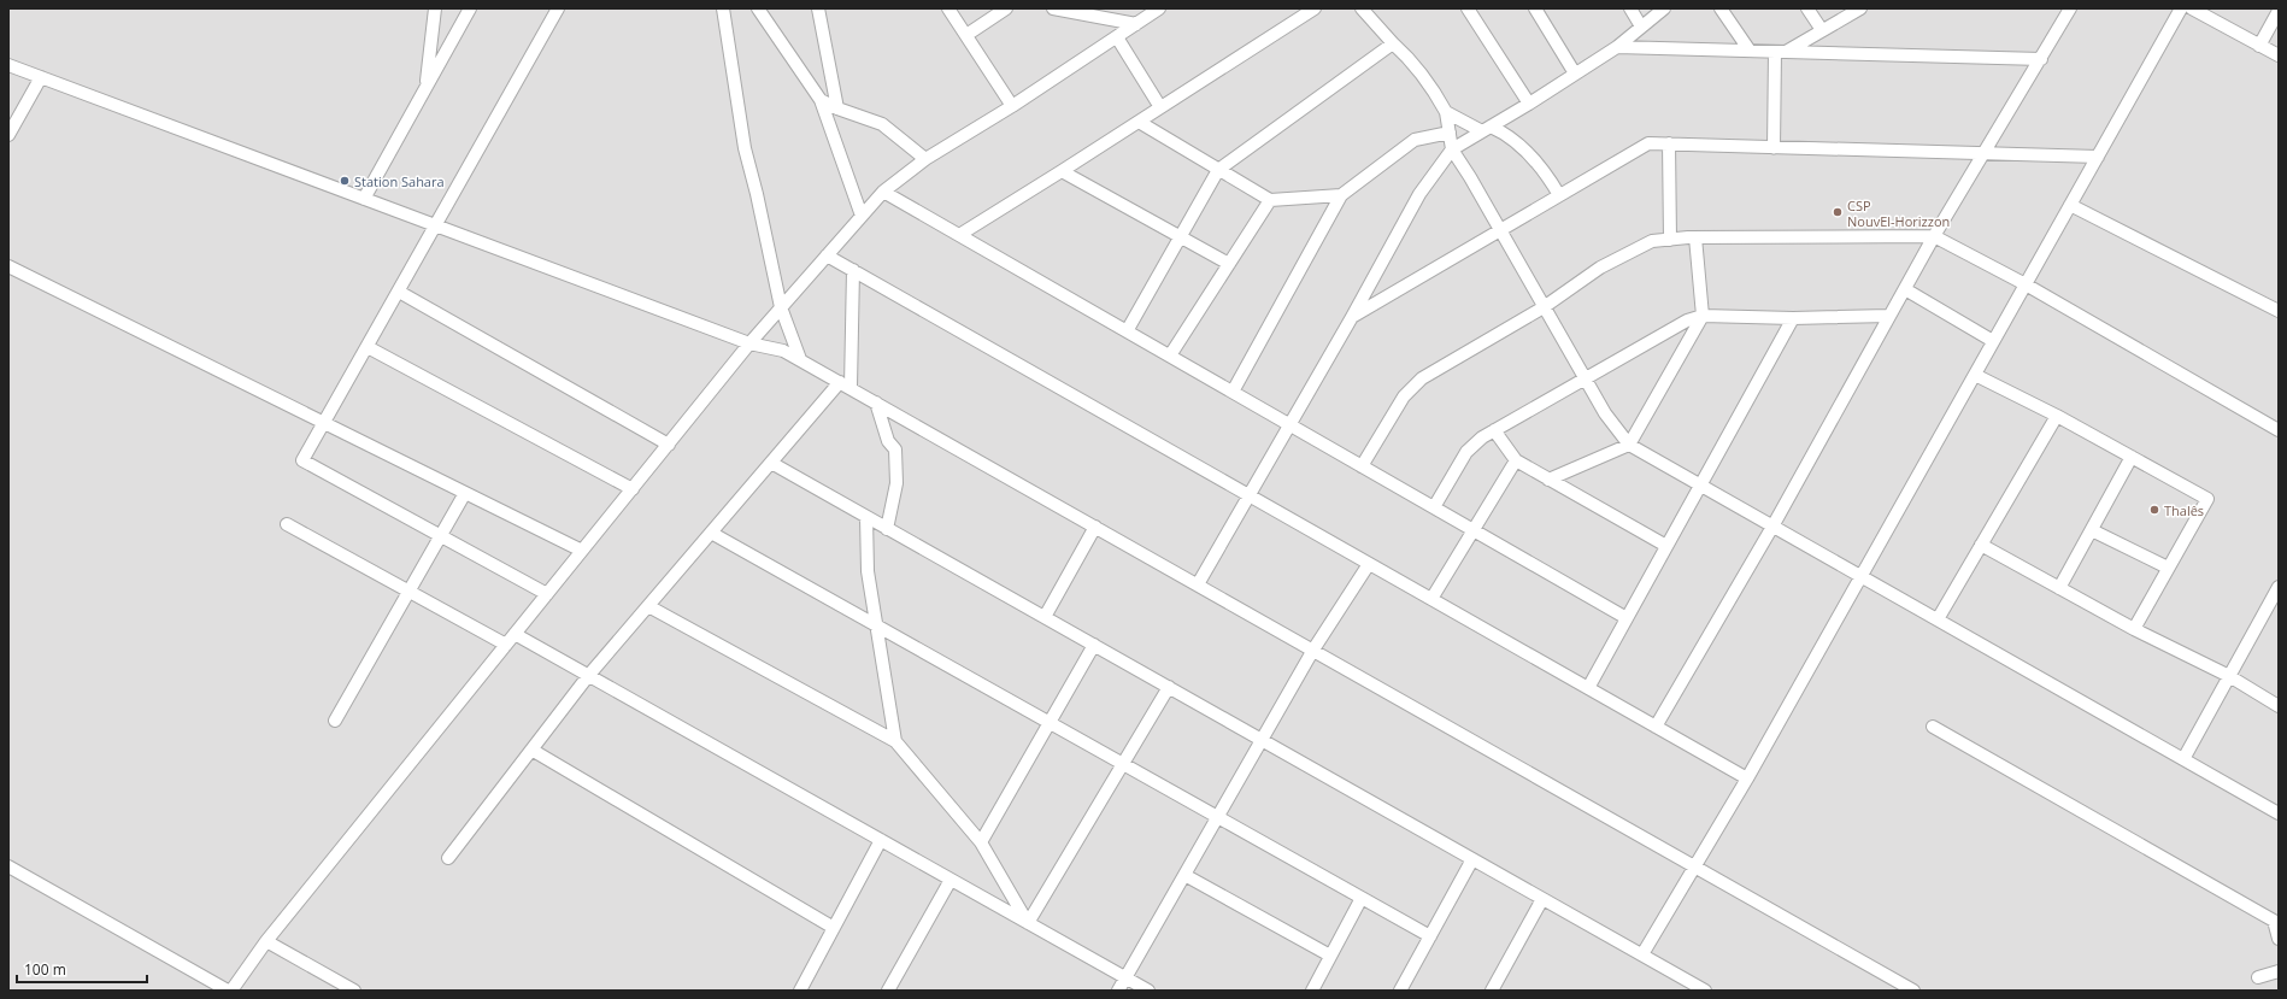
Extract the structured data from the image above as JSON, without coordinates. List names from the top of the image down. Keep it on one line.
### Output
{"places":["Station Sahara","CSP NouvEl-Horizzon","Thalês"],"scale_bar":"100 m"}
